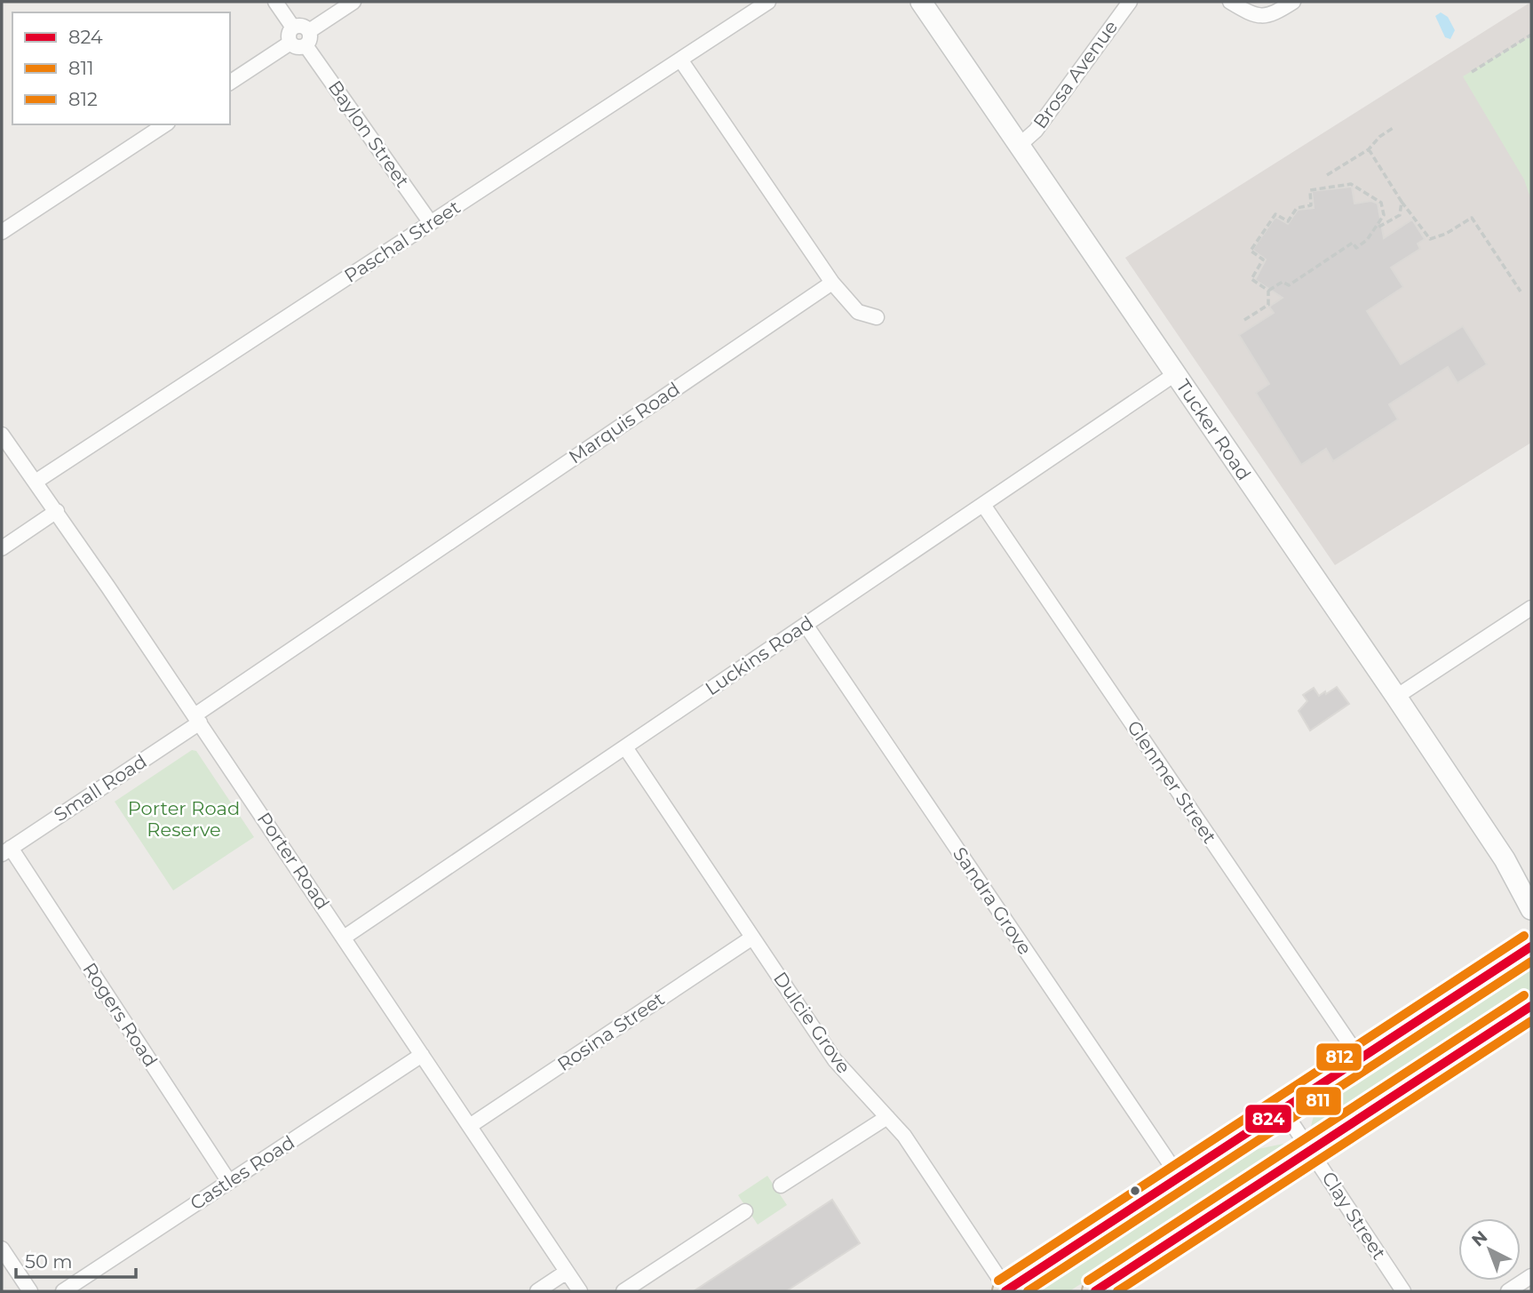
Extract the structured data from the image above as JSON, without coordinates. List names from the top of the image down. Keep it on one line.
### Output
{"streets":{"street":["Brosa Avenue","Baylon Street","Paschal Street","Marquis Road","Tucker Road","Luckins Road","Glenmer Street","Small Road","Porter Road","Sandra Grove","Rogers Road","Dulcie Grove","Rosina Street","Castles Road","Clay Street"]},"crossings":[["Brosa Avenue","Tucker Road"],["Baylon Street","Paschal Street"],["Paschal Street","Porter Road"],["Marquis Road","Small Road"],["Marquis Road","Porter Road"],["Tucker Road","Luckins Road"],["Luckins Road","Glenmer Street"],["Luckins Road","Porter Road"],["Luckins Road","Sandra Grove"],["Luckins Road","Dulcie Grove"],["Small Road","Porter Road"],["Small Road","Rogers Road"],["Porter Road","Rosina Street"],["Porter Road","Castles Road"],["Rogers Road","Castles Road"],["Dulcie Grove","Rosina Street"]],"parks":["Porter Road Reserve"],"lines":["transit line 812","transit line 824","transit line 811"],"legend":["824","811","812"],"scale_bar":"50 m","north":"top left"}
